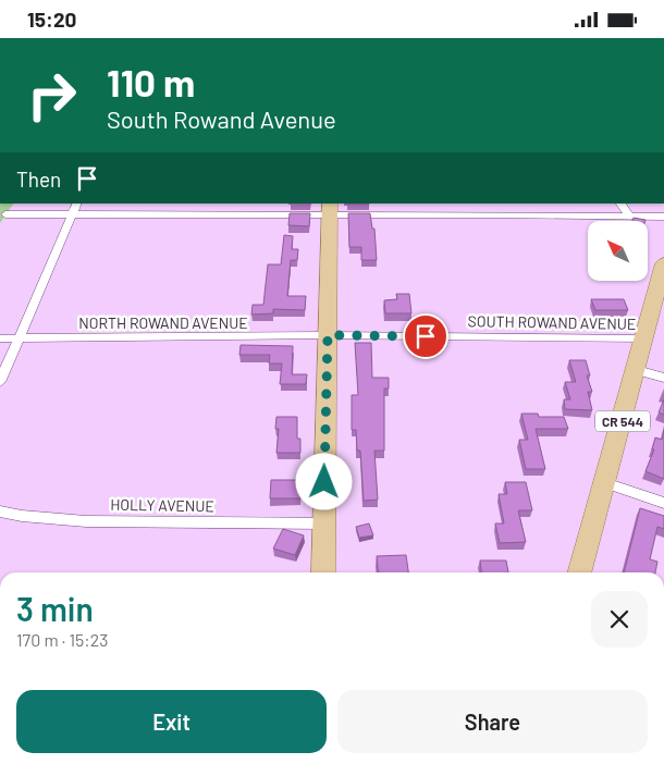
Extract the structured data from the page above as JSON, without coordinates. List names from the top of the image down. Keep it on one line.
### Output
{"streets":{"main road":["CR 544"],"street":["NORTH ROWAND AVENUE","SOUTH ROWAND AVENUE","HOLLY AVENUE"]},"crossings":[["NORTH ROWAND AVENUE","SOUTH ROWAND AVENUE"],["SOUTH ROWAND AVENUE","CR 544"]],"north":"top left","page":{"status":"15:20","turn":["110 m","South Rowand Avenue"],"then":"Then","heading":["3 min","170 m · 15:23"],"buttons":["Exit","Share"]}}
